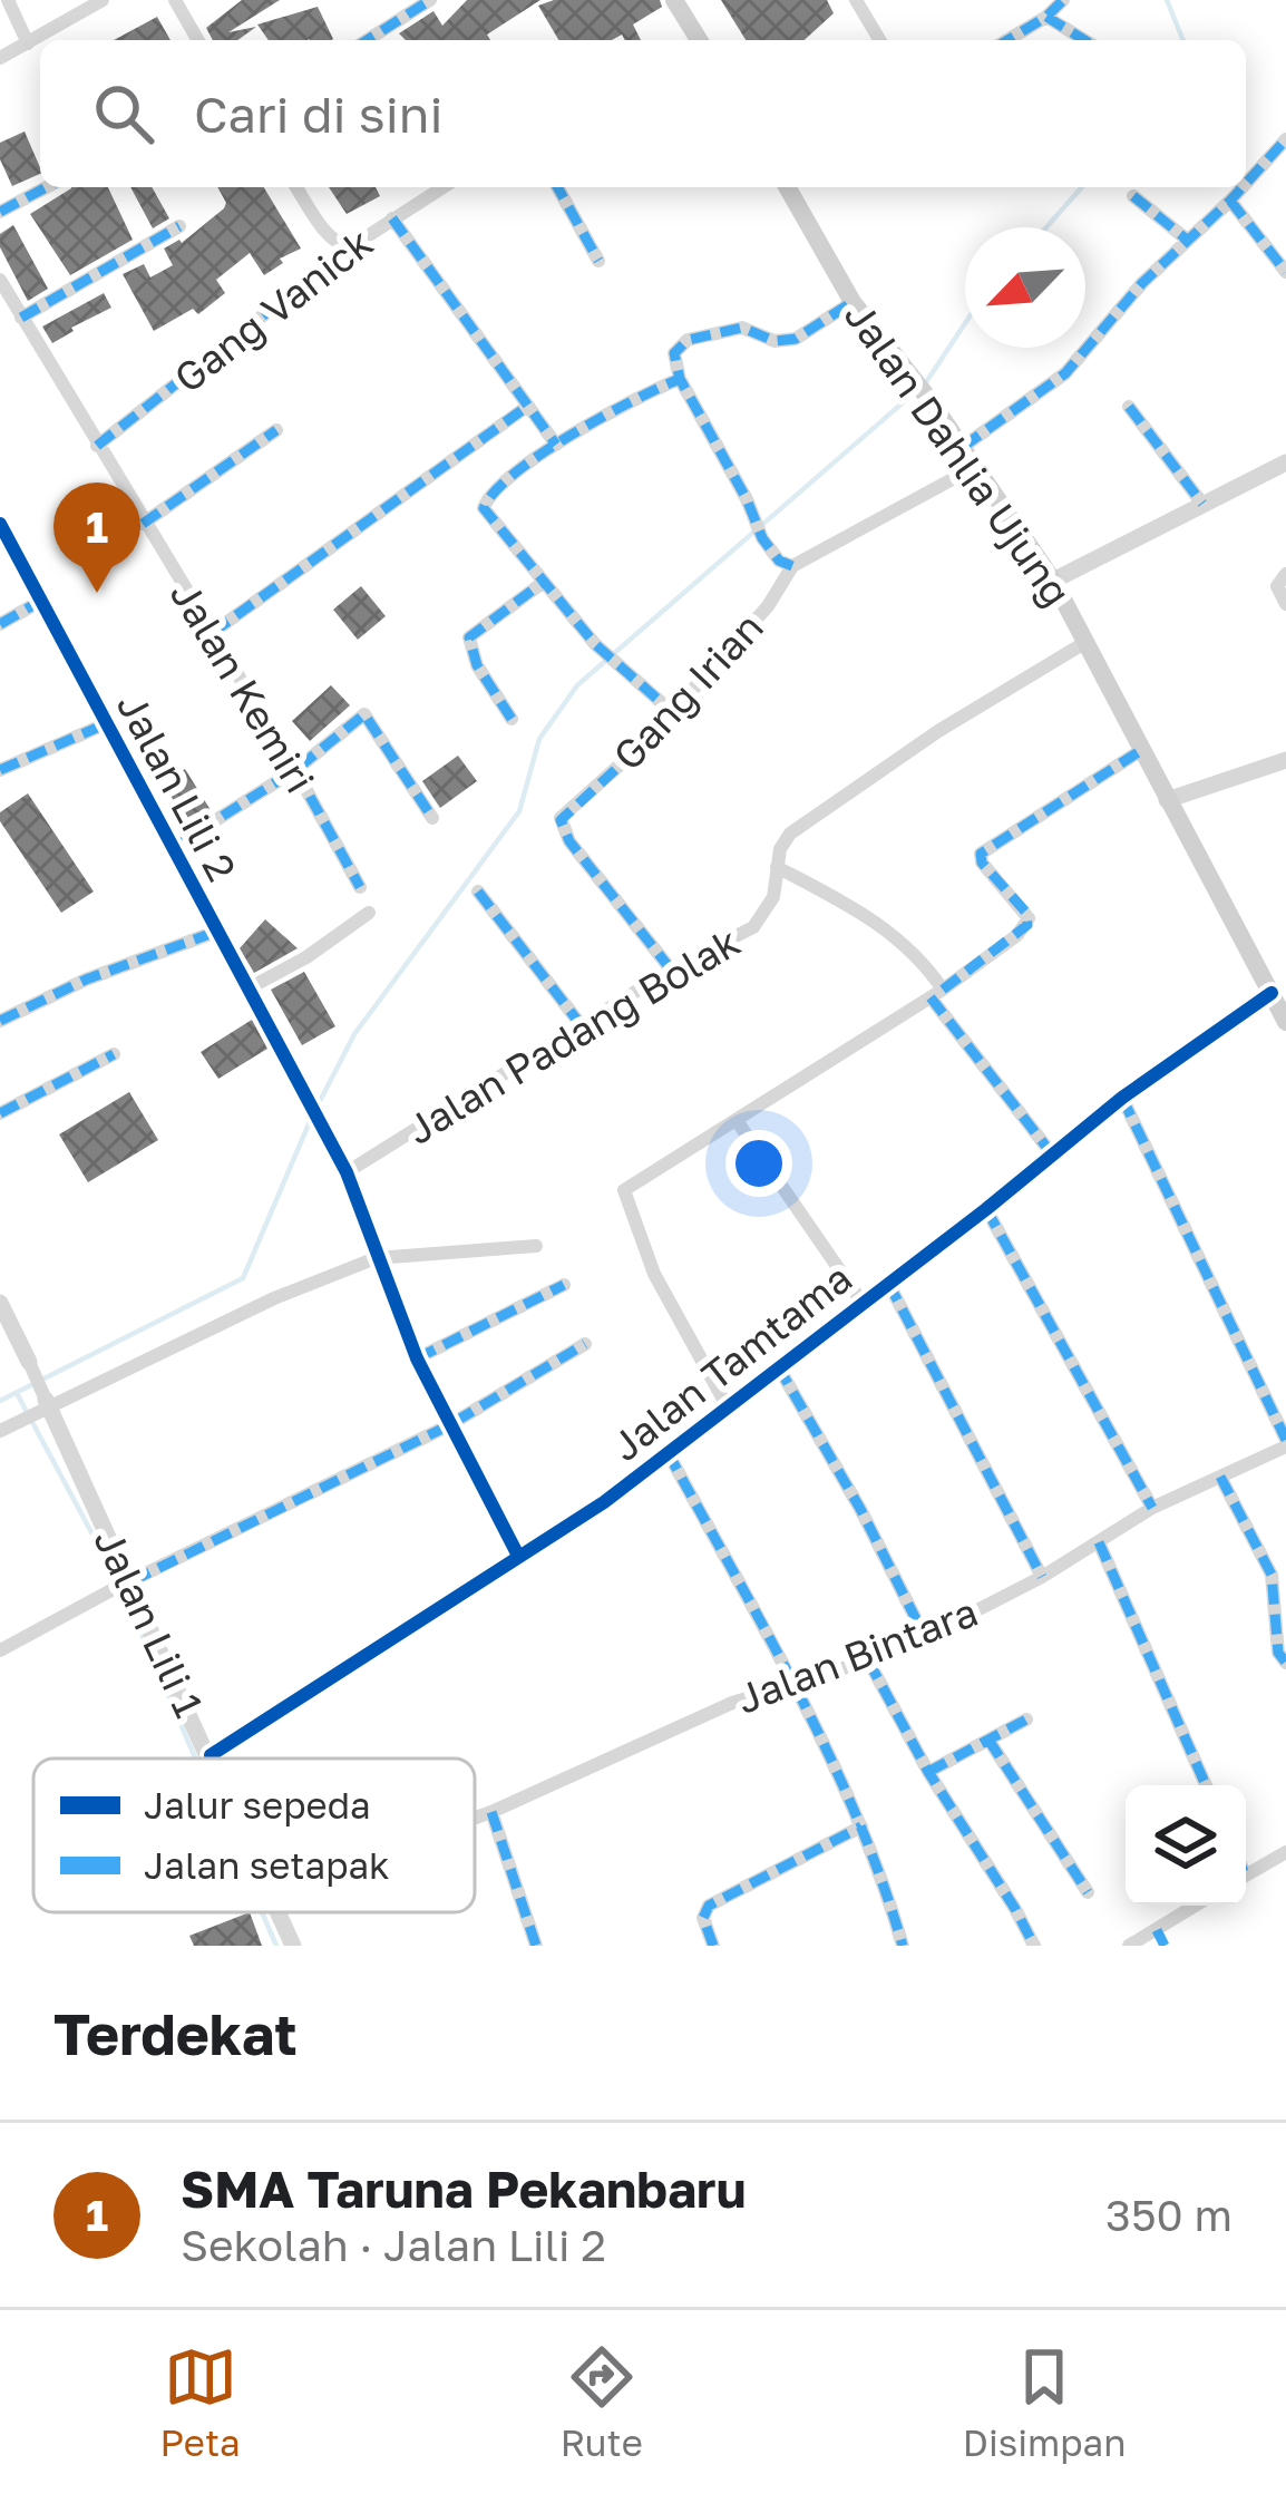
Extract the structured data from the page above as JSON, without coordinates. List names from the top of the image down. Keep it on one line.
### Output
{"streets":{"main road":["Jalan Dahlia Ujung"],"street":["Gang Vanick","Jalan Kemiri","Gang Irian","Jalan Lili 2","Jalan Padang Bolak","Jalan Tamtama","Jalan Lili 1","Jalan Bintara"]},"crossings":[["Gang Vanick","Jalan Kemiri"],["Jalan Dahlia Ujung","Gang Irian"],["Jalan Dahlia Ujung","Jalan Padang Bolak"],["Jalan Dahlia Ujung","Jalan Tamtama"],["Gang Irian","Jalan Padang Bolak"],["Jalan Lili 2","Jalan Padang Bolak"],["Jalan Tamtama","Jalan Lili 1"],["Jalan Tamtama","Jalan Bintara"]],"legend":["Jalur sepeda","Jalan setapak"],"north":"bottom left","page":{"search":"Cari di sini","pins":"1","heading":"Terdekat","list":[{"mark":"1","name":"SMA Taruna Pekanbaru","note":"Sekolah · Jalan Lili 2","value":"350 m"}],"nav":["Peta","Rute","Disimpan"]}}
